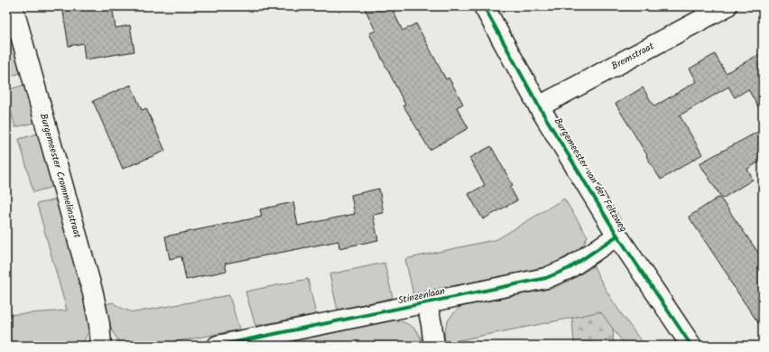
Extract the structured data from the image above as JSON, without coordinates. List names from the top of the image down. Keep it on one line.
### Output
{"streets":{"street":["Bremstraat","Burgemeester van der Feltzweg","Burgemeester Crommelinstraat","Stinzenlaan"]},"crossings":[["Bremstraat","Burgemeester van der Feltzweg"],["Burgemeester van der Feltzweg","Stinzenlaan"]]}
